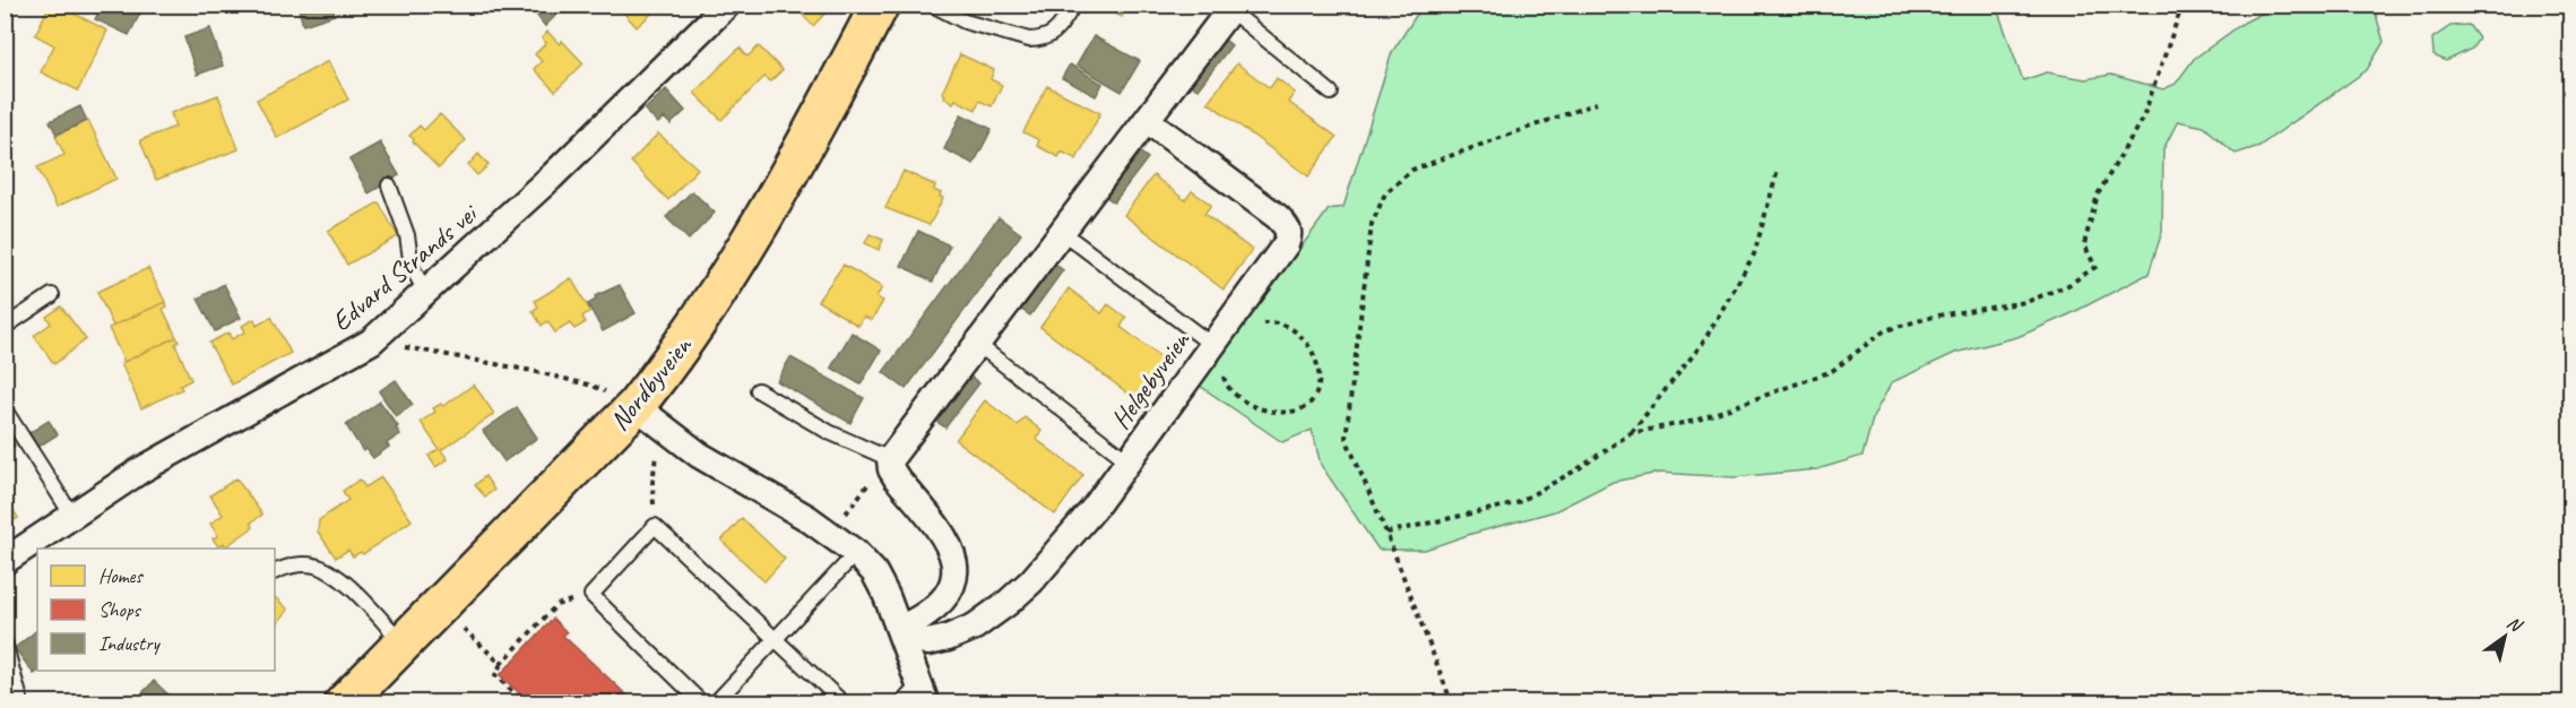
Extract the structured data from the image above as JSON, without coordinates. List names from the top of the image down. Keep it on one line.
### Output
{"streets":{"main road":["Nordbyveien"],"street":["Edvard Strands vei","Helgebyveien"]},"legend":["Homes","Shops","Industry"],"north":"top right"}
